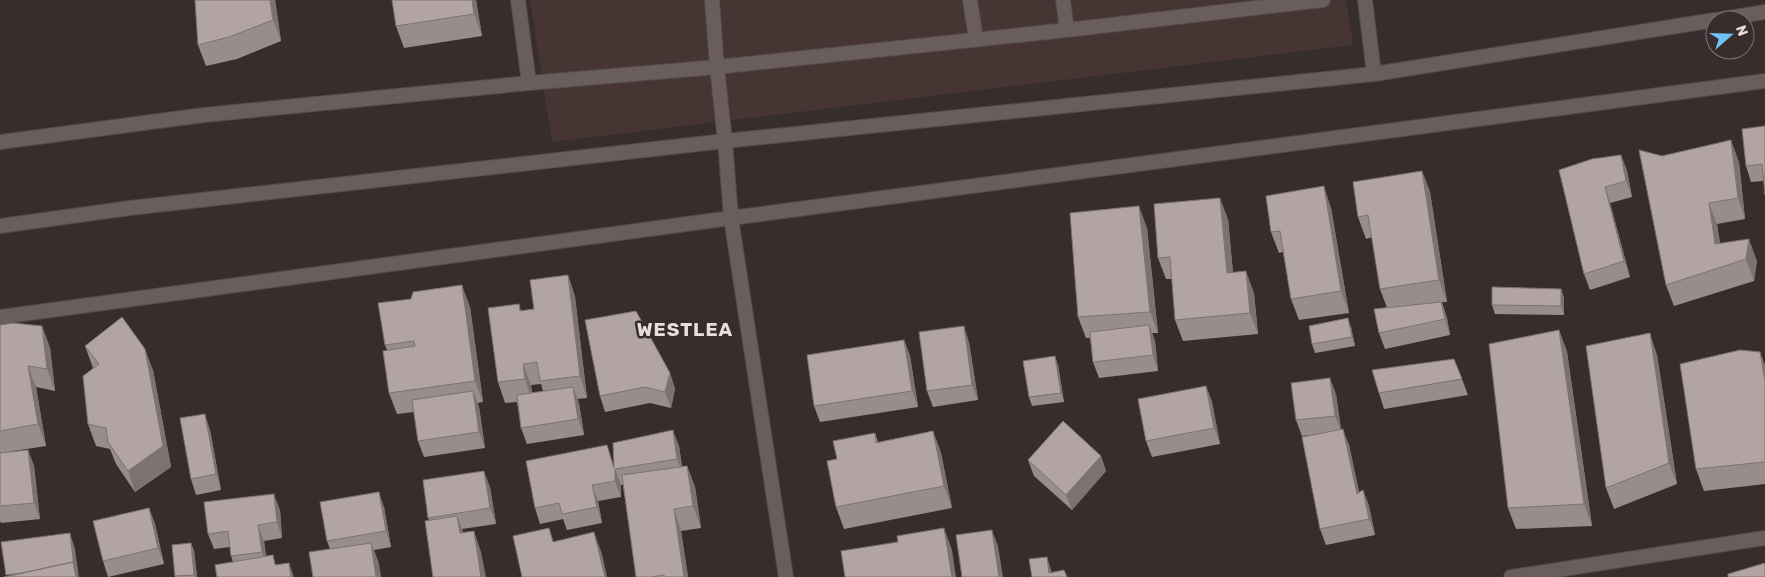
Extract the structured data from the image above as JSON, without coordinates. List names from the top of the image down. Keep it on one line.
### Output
{"districts":["WESTLEA"],"north":"right"}
